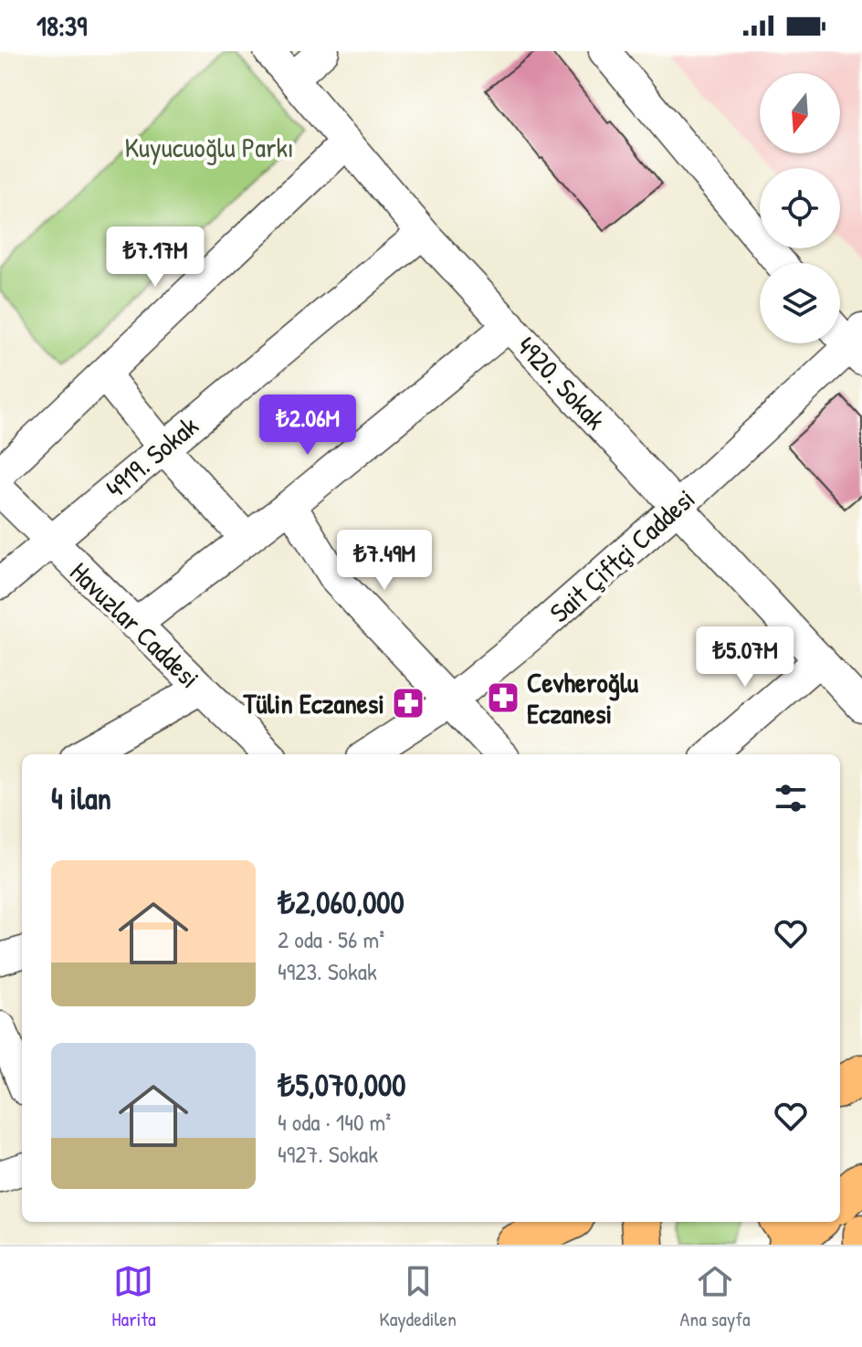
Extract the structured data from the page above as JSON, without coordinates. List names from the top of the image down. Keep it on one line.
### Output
{"streets":{"street":["4920. Sokak","4919. Sokak","Sait Çiftçi Caddesi","Havuzlar Caddesi"]},"crossings":[["4920. Sokak","4919. Sokak"],["4920. Sokak","Sait Çiftçi Caddesi"],["4919. Sokak","Havuzlar Caddesi"]],"parks":["Kuyucuoğlu Parkı"],"places":{"pharmacy":["Cevheroğlu Eczanesi","Tülin Eczanesi"]},"north":"bottom","page":{"status":"18:39","price":["₺7.17M","₺2.06M","₺7.49M","₺5.07M"],"heading":"4 ilan","list":[{"name":"₺2,060,000","note":"2 oda · 56 m² · 4923. Sokak"},{"name":"₺5,070,000","note":"4 oda · 140 m² · 4927. Sokak"}],"tabs":["Harita","Kaydedilen","Ana sayfa"]}}
